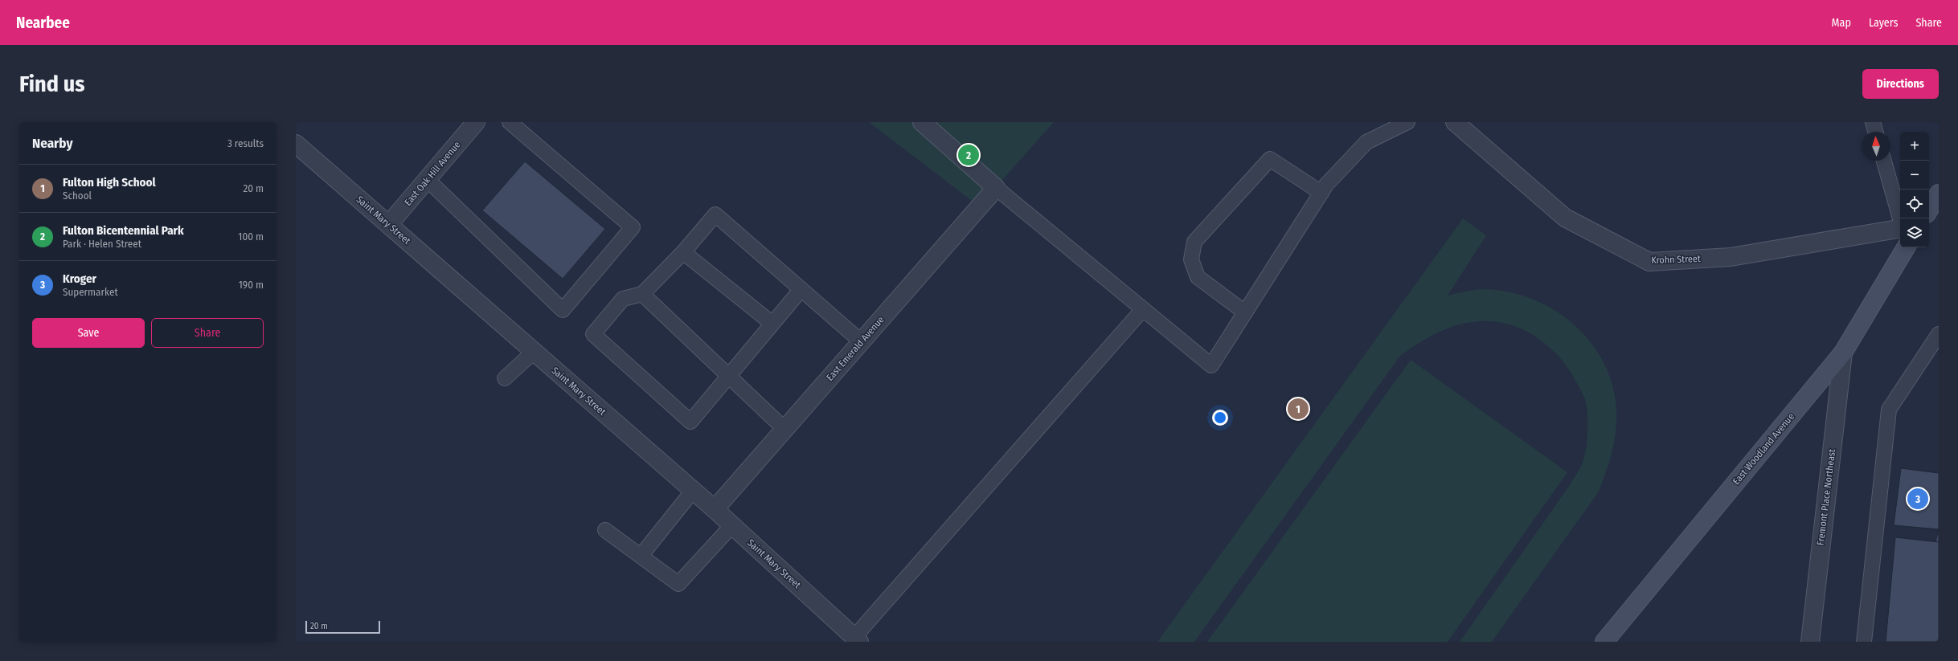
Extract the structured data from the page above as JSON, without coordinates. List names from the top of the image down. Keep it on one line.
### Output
{"streets":{"main road":["East Woodland Avenue"],"street":["East Oak Hill Avenue","Saint Mary Street","Krohn Street","East Emerald Avenue","Fremont Place Northeast"]},"crossings":[["East Oak Hill Avenue","Saint Mary Street"],["Saint Mary Street","East Emerald Avenue"],["East Woodland Avenue","Fremont Place Northeast"]],"scale_bar":"20 m","north":"top","page":{"header":"Nearbee","nav":["Map","Layers","Share"],"buttons":["Directions",["Save","Share"]],"title":"Find us","heading":["Nearby","3 results"],"map_buttons":["+","−"],"pins":["2","1","3"],"list":[{"mark":"1","name":"Fulton High School","note":"School","value":"20 m"},{"mark":"2","name":"Fulton Bicentennial Park","note":"Park · Helen Street","value":"100 m"},{"mark":"3","name":"Kroger","note":"Supermarket","value":"190 m"}],"scale":"20 m"}}
